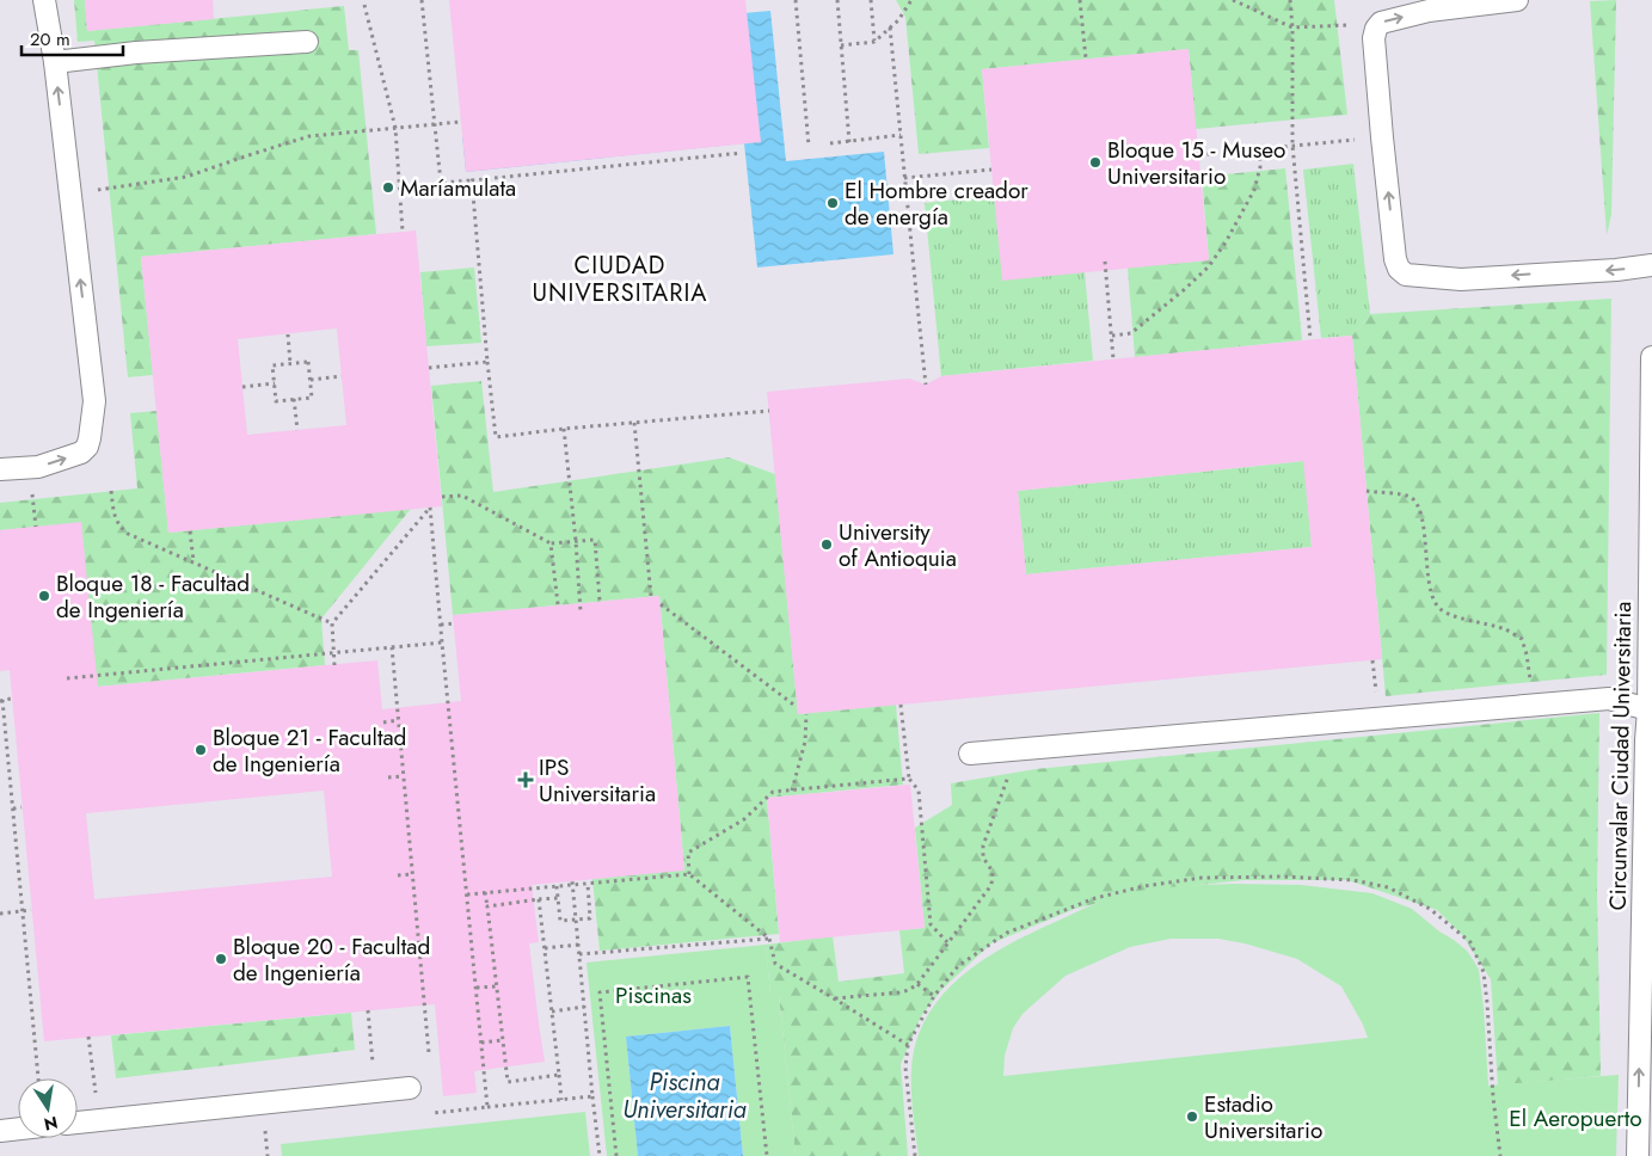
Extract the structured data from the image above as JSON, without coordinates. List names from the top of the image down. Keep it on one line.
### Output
{"streets":{"lane":["Circunvalar Ciudad Universitaria"]},"one_way":["Circunvalar Ciudad Universitaria"],"districts":["CIUDAD UNIVERSITARIA"],"water":["Piscina Universitaria"],"parks":["Piscinas","El Aeropuerto"],"places":{"other":["Bloque 15 - Museo Universitario","Maríamulata","El Hombre creador de energía","University of Antioquia","Bloque 18 - Facultad de Ingeniería","Bloque 21 - Facultad de Ingeniería","Bloque 20 - Facultad de Ingeniería","Estadio Universitario"],"health":["IPS Universitaria"]},"scale_bar":"20 m","north":"bottom"}
